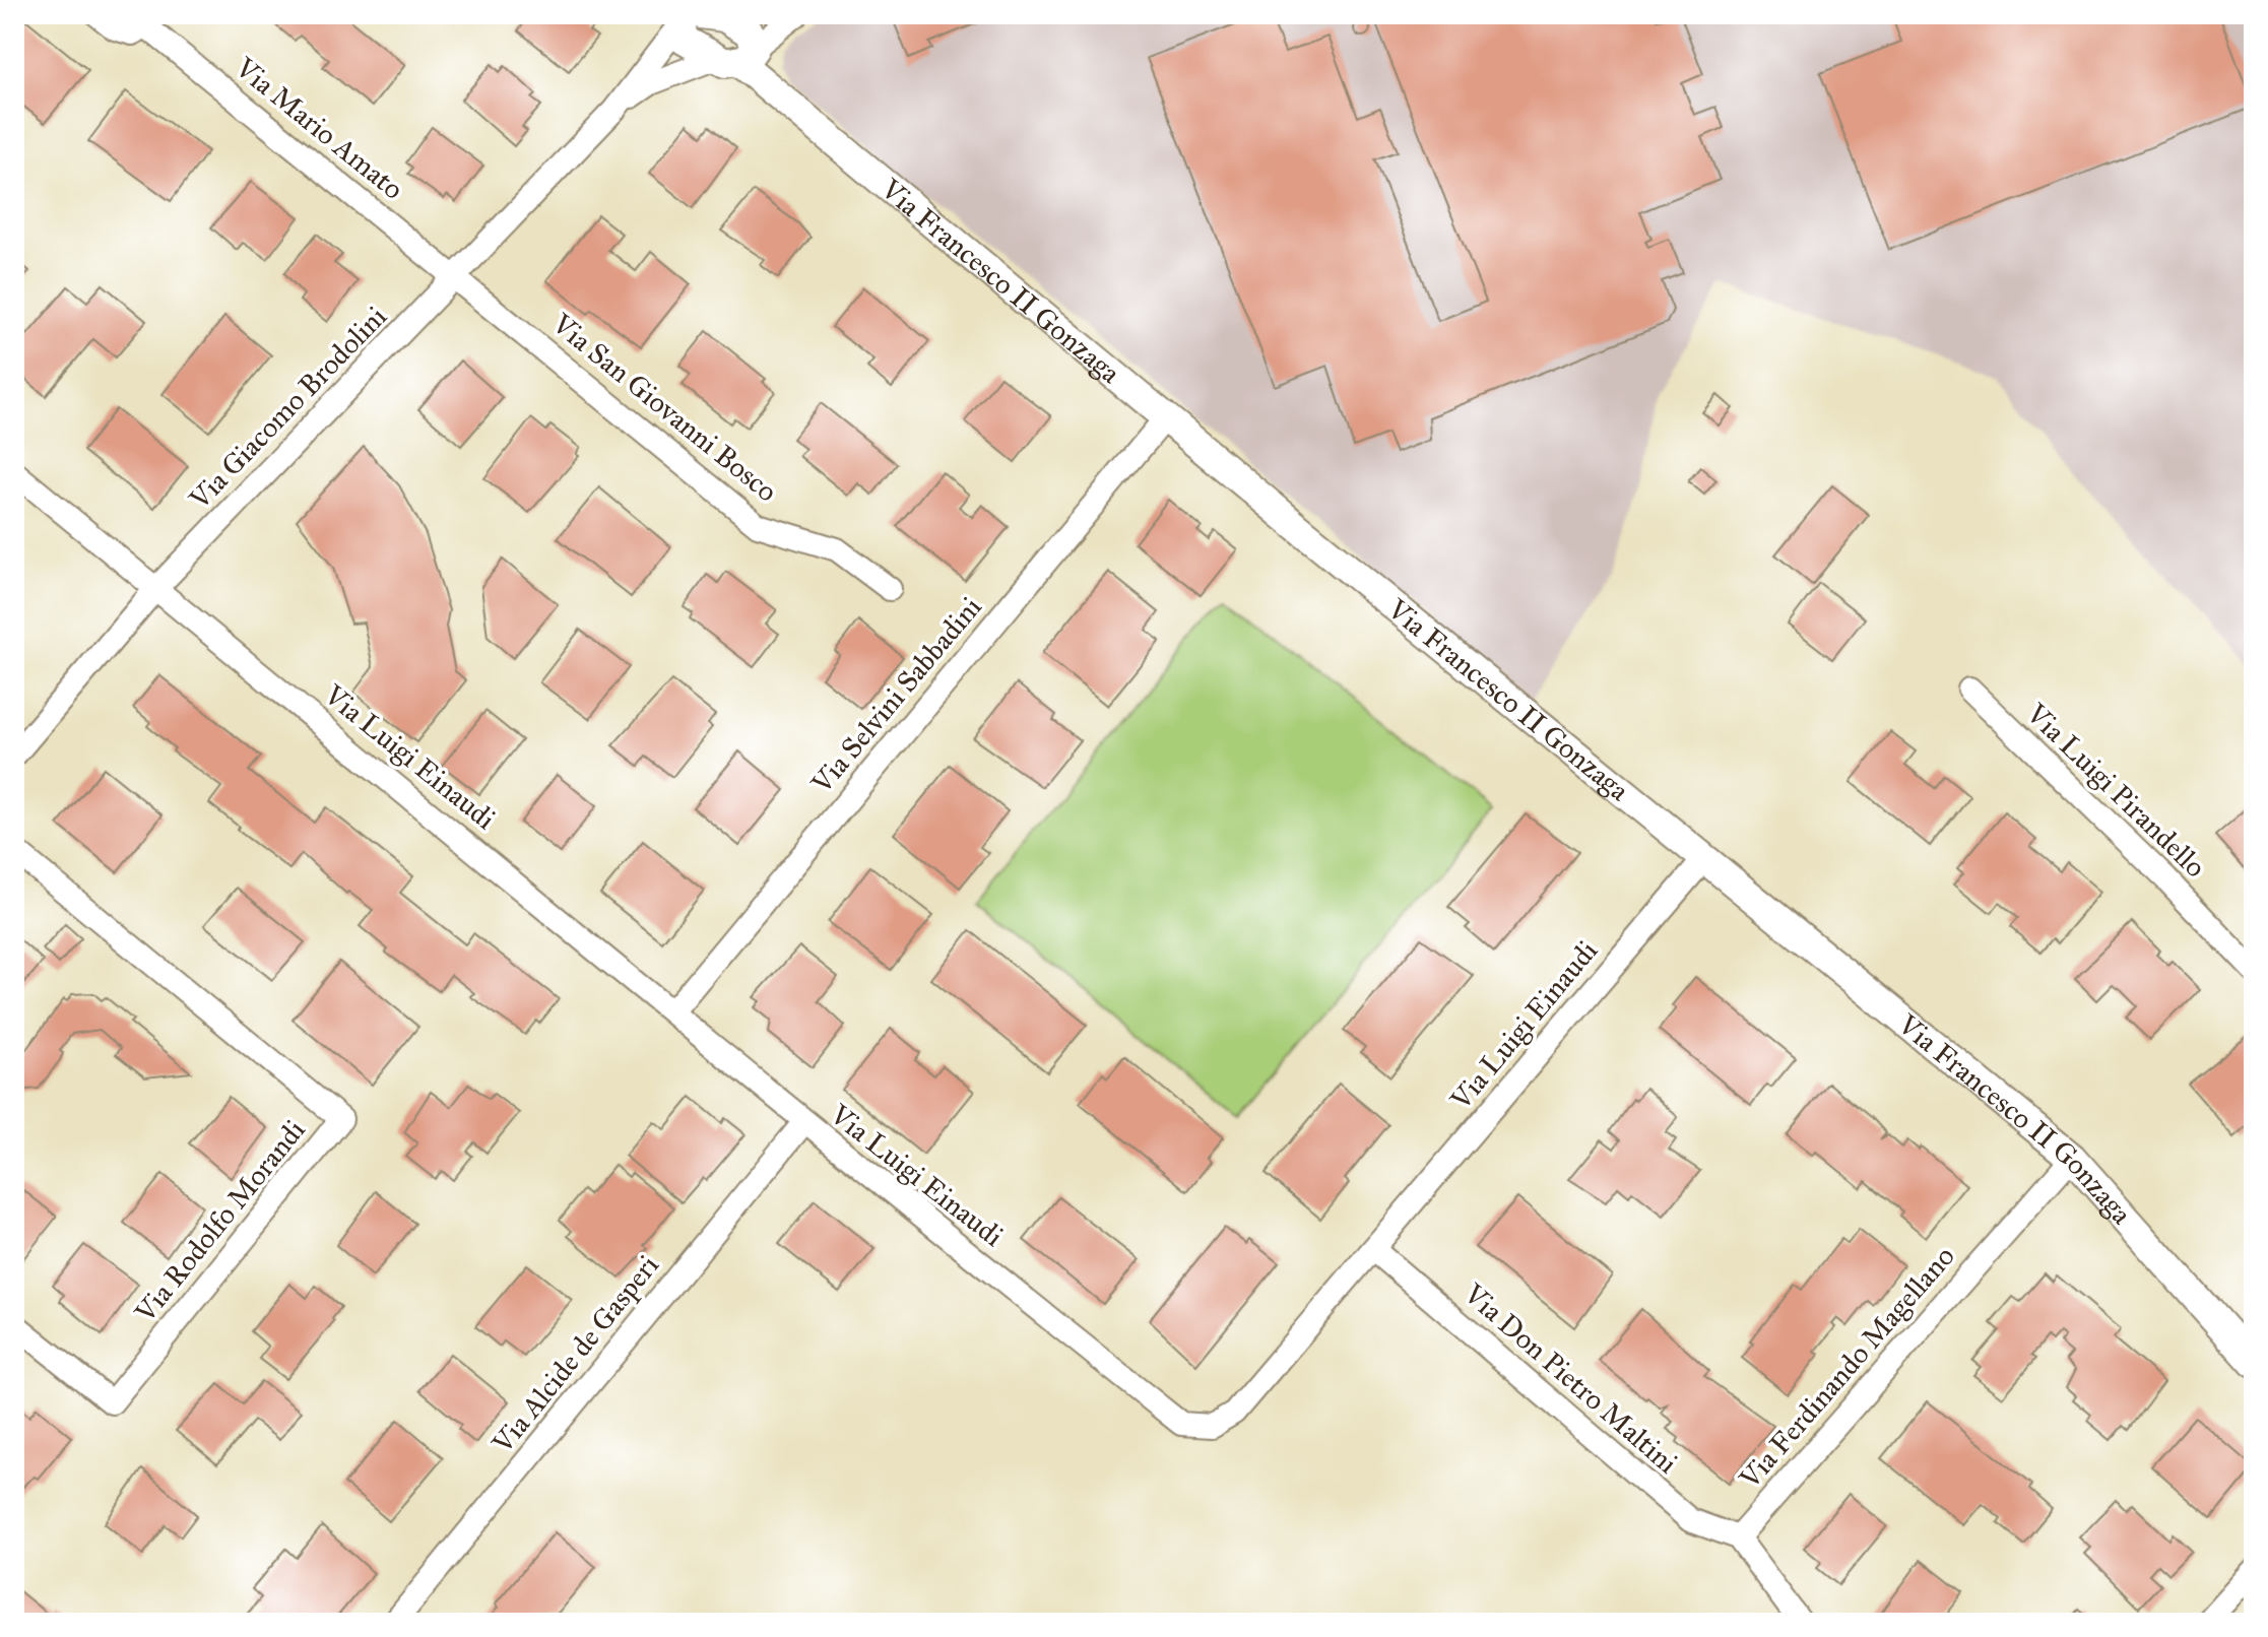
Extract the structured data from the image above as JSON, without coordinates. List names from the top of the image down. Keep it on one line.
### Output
{"streets":{"street":["Via Mario Amato","Via Francesco II Gonzaga","Via Giacomo Brodolini","Via San Giovanni Bosco","Via Selvini Sabbadini","Via Luigi Einaudi","Via Luigi Pirandello","Via Rodolfo Morandi","Via Alcide de Gasperi","Via Ferdinando Magellano","Via Don Pietro Maltini"]},"crossings":[["Via Mario Amato","Via Giacomo Brodolini"],["Via Mario Amato","Via San Giovanni Bosco"],["Via Francesco II Gonzaga","Via Selvini Sabbadini"],["Via Francesco II Gonzaga","Via Luigi Einaudi"],["Via Francesco II Gonzaga","Via Ferdinando Magellano"],["Via Giacomo Brodolini","Via San Giovanni Bosco"],["Via Giacomo Brodolini","Via Luigi Einaudi"],["Via Selvini Sabbadini","Via Luigi Einaudi"],["Via Luigi Einaudi","Via Alcide de Gasperi"],["Via Luigi Einaudi","Via Don Pietro Maltini"],["Via Ferdinando Magellano","Via Don Pietro Maltini"]]}
